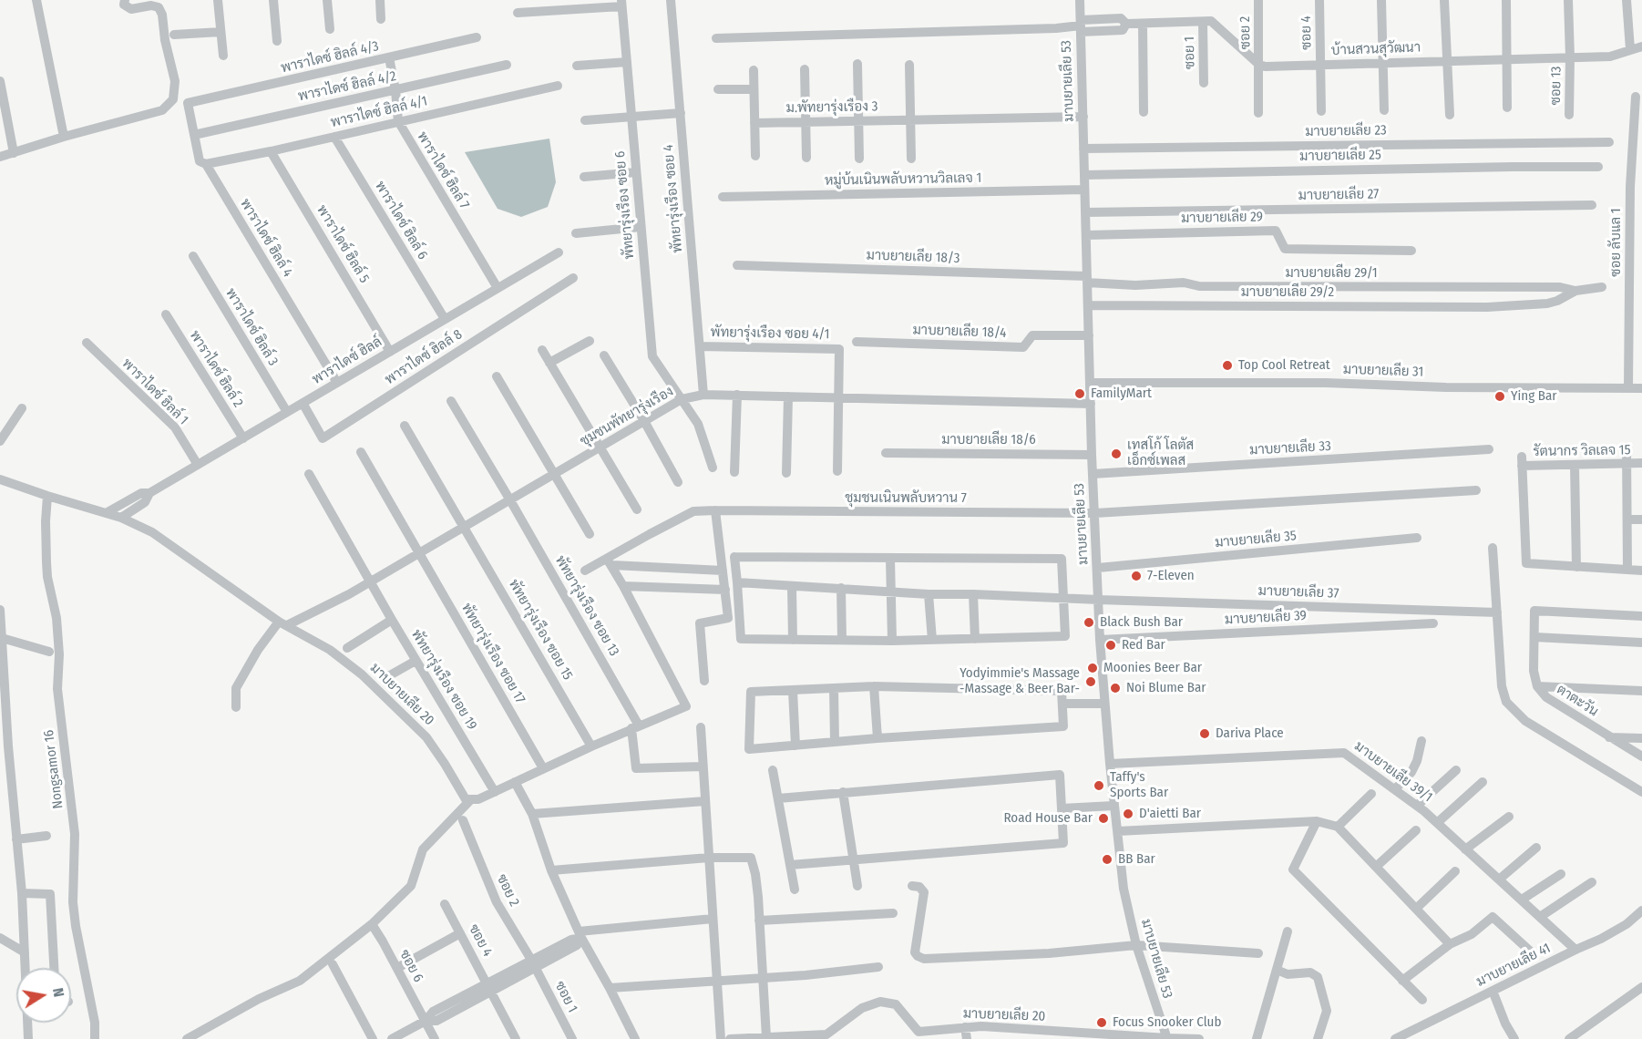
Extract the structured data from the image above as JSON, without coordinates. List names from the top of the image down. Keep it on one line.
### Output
{"streets":{"street":["ซอย 2","ซอย 4","บ้านสวนสุวัฒนา","ซอย 1","พาราไดซ์ ฮิลล์ 4/3","มาบยายเลีย 53","ซอย 13","พาราไดซ์ ฮิลล์ 4/2","ม.พัทยารุ่งเรือง 3","พาราไดซ์ ฮิลล์ 4/1","มาบยายเลีย 23","มาบยายเลีย 25","พาราไดซ์ ฮิลล์ 7","หมู่บ้นเนินพลับหวานวิลเลจ 1","มาบยายเลีย 27","พัทยารุ่งเรือง ซอย 4","พัทยารุ่งเรือง ซอย 6","มาบยายเลีย 29","พาราไดซ์ ฮิลล์ 6","พาราไดซ์ ฮิลล์ 4","ซอย ลับแล 1","พาราไดซ์ ฮิลล์ 5","มาบยายเลีย 18/3","มาบยายเลีย 29/1","มาบยายเลีย 29/2","พาราไดซ์ ฮิลล์ 3","มาบยายเลีย 18/4","พัทยารุ่งเรือง ซอย 4/1","พาราไดซ์ ฮิลล์ 8","พาราไดซ์ ฮิลล์","พาราไดซ์ ฮิลล์ 2","มาบยายเลีย 31","พาราไดซ์ ฮิลล์ 1","ชุมชนพัทยารุ่งเรือง","มาบยายเลีย 18/6","มาบยายเลีย 33","รัตนากร วิลเลจ 15","ชุมชนเนินพลับหวาน 7","มาบยายเลีย 35","มาบยายเลีย 37","พัทยารุ่งเรือง ซอย 13","มาบยายเลีย 39","พัทยารุ่งเรือง ซอย 15","พัทยารุ่งเรือง ซอย 17","พัทยารุ่งเรือง ซอย 19","มาบยายเลีย 20","ตาตะวัน","Nongsamor 16","มาบยายเลีย 39/1","มาบยายเลีย 41","ซอย 6"]},"crossings":[["ซอย 2","บ้านสวนสุวัฒนา"],["ซอย 2","ซอย 1"],["ซอย 4","บ้านสวนสุวัฒนา"],["บ้านสวนสุวัฒนา","ซอย 13"],["พาราไดซ์ ฮิลล์ 4/3","พาราไดซ์ ฮิลล์ 7"],["พาราไดซ์ ฮิลล์ 4/3","พาราไดซ์ ฮิลล์ 4"],["มาบยายเลีย 53","ม.พัทยารุ่งเรือง 3"],["มาบยายเลีย 53","มาบยายเลีย 23"],["มาบยายเลีย 53","มาบยายเลีย 25"],["มาบยายเลีย 53","หมู่บ้นเนินพลับหวานวิลเลจ 1"],["มาบยายเลีย 53","มาบยายเลีย 27"],["มาบยายเลีย 53","มาบยายเลีย 29"],["มาบยายเลีย 53","มาบยายเลีย 18/3"],["มาบยายเลีย 53","มาบยายเลีย 29/1"],["มาบยายเลีย 53","มาบยายเลีย 29/2"],["มาบยายเลีย 53","มาบยายเลีย 18/4"],["มาบยายเลีย 53","มาบยายเลีย 31"],["มาบยายเลีย 53","ชุมชนพัทยารุ่งเรือง"],["มาบยายเลีย 53","มาบยายเลีย 18/6"],["มาบยายเลีย 53","มาบยายเลีย 33"],["มาบยายเลีย 53","ชุมชนเนินพลับหวาน 7"],["มาบยายเลีย 53","มาบยายเลีย 35"],["มาบยายเลีย 53","มาบยายเลีย 37"],["มาบยายเลีย 53","มาบยายเลีย 39"],["มาบยายเลีย 53","มาบยายเลีย 20"],["มาบยายเลีย 53","มาบยายเลีย 39/1"],["พาราไดซ์ ฮิลล์ 4/2","พาราไดซ์ ฮิลล์ 7"],["พาราไดซ์ ฮิลล์ 4/2","พาราไดซ์ ฮิลล์ 4"],["พาราไดซ์ ฮิลล์ 4/1","พาราไดซ์ ฮิลล์ 7"],["พาราไดซ์ ฮิลล์ 4/1","พาราไดซ์ ฮิลล์ 6"],["พาราไดซ์ ฮิลล์ 4/1","พาราไดซ์ ฮิลล์ 4"],["พาราไดซ์ ฮิลล์ 4/1","พาราไดซ์ ฮิลล์ 5"],["พาราไดซ์ ฮิลล์ 7","พาราไดซ์ ฮิลล์"],["พัทยารุ่งเรือง ซอย 4","พัทยารุ่งเรือง ซอย 4/1"],["พัทยารุ่งเรือง ซอย 4","ชุมชนพัทยารุ่งเรือง"],["พัทยารุ่งเรือง ซอย 6","ชุมชนพัทยารุ่งเรือง"],["พาราไดซ์ ฮิลล์ 6","พาราไดซ์ ฮิลล์"],["พาราไดซ์ ฮิลล์ 4","พาราไดซ์ ฮิลล์"],["ซอย ลับแล 1","มาบยายเลีย 31"],["พาราไดซ์ ฮิลล์ 5","พาราไดซ์ ฮิลล์"],["มาบยายเลีย 18/3","มาบยายเลีย 29/1"],["มาบยายเลีย 29/1","มาบยายเลีย 29/2"],["พาราไดซ์ ฮิลล์ 3","พาราไดซ์ ฮิลล์"],["พัทยารุ่งเรือง ซอย 4/1","ชุมชนพัทยารุ่งเรือง"],["พาราไดซ์ ฮิลล์ 8","พาราไดซ์ ฮิลล์"],["พาราไดซ์ ฮิลล์","พาราไดซ์ ฮิลล์ 2"],["พาราไดซ์ ฮิลล์","พาราไดซ์ ฮิลล์ 1"],["พาราไดซ์ ฮิลล์","มาบยายเลีย 20"],["ชุมชนพัทยารุ่งเรือง","พัทยารุ่งเรือง ซอย 13"],["ชุมชนพัทยารุ่งเรือง","พัทยารุ่งเรือง ซอย 15"],["ชุมชนพัทยารุ่งเรือง","พัทยารุ่งเรือง ซอย 17"],["ชุมชนพัทยารุ่งเรือง","พัทยารุ่งเรือง ซอย 19"],["ชุมชนพัทยารุ่งเรือง","มาบยายเลีย 20"],["มาบยายเลีย 20","Nongsamor 16"],["มาบยายเลีย 39/1","มาบยายเลีย 41"]],"places":["Top Cool Retreat","FamilyMart","Ying Bar","เทสโก้ โลตัส เอ็กซ์เพลส","7-Eleven","Black Bush Bar","Red Bar","Moonies Beer Bar","Yodyimmie's Massage -Massage & Beer Bar-","Noi Blume Bar","Dariva Place","Taffy's Sports Bar","D'aietti Bar","Road House Bar","BB Bar","Focus Snooker Club"],"north":"right"}
